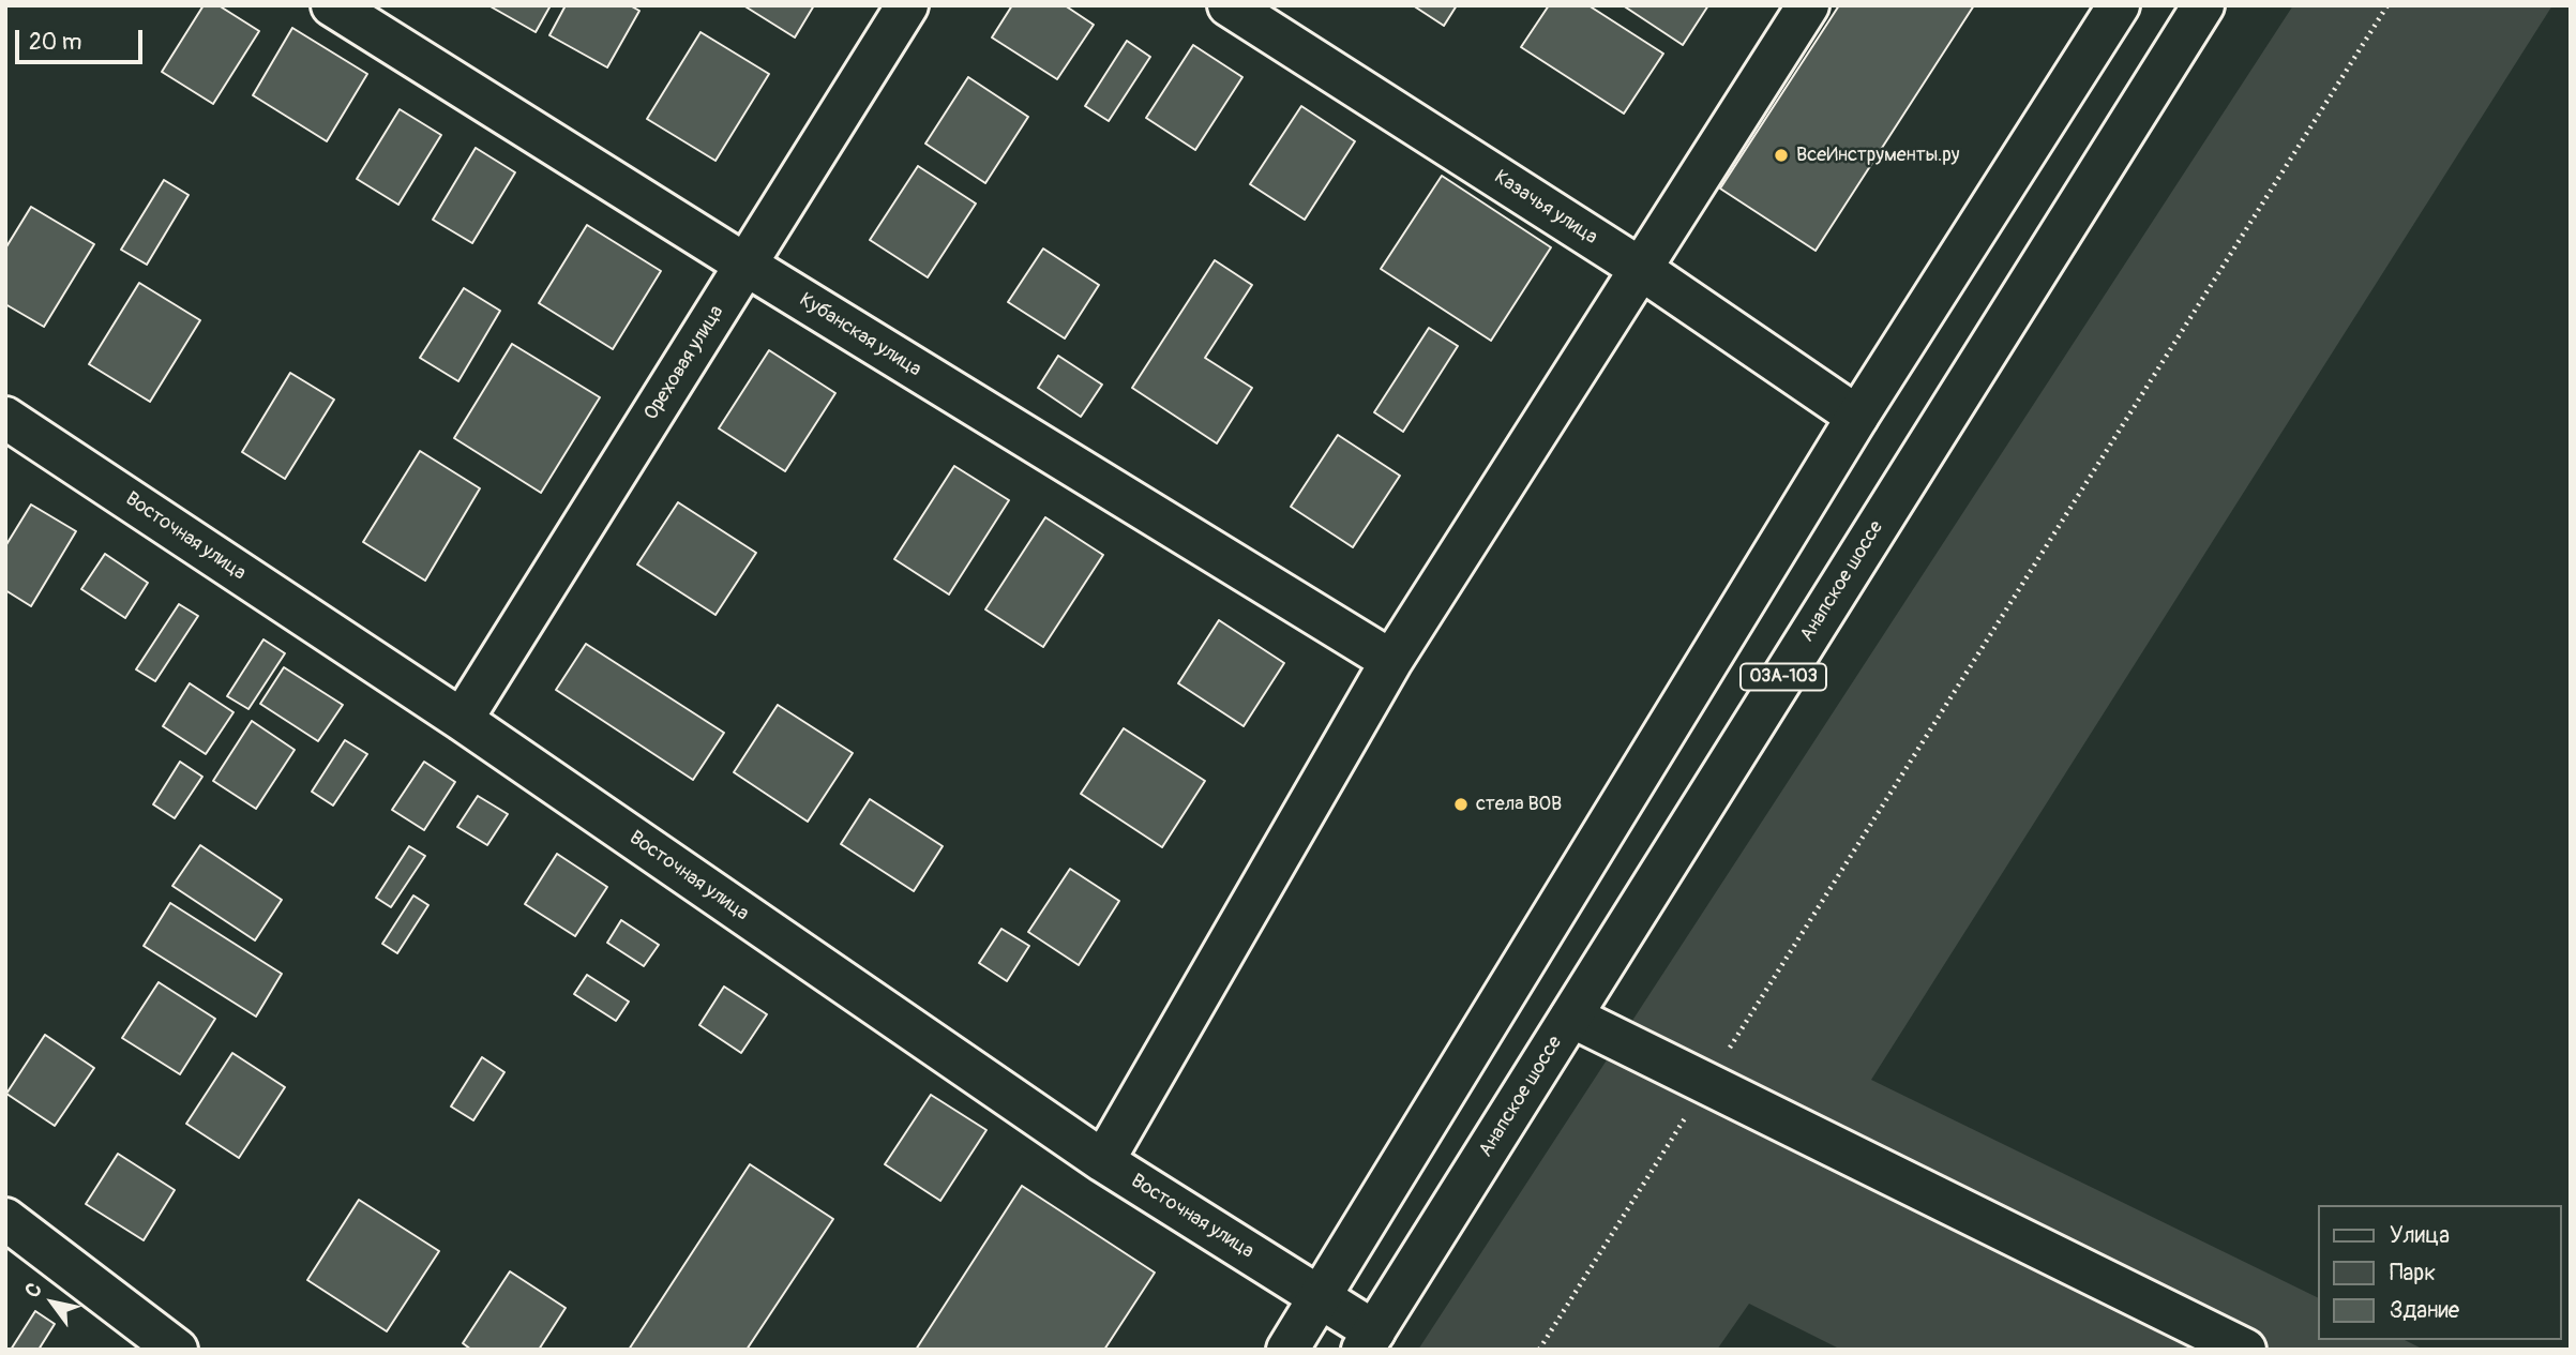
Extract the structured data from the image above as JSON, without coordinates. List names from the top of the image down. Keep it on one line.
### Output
{"streets":{"street":["Казачья улица","Кубанская улица","Ореховая улица","Восточная улица","Анапское шоссе","03А-103"]},"crossings":[["Кубанская улица","Ореховая улица"],["Ореховая улица","Восточная улица"],["Восточная улица","Анапское шоссе"]],"places":["ВсеИнструменты.ру","стела ВОВ"],"legend":["Улица","Парк","Здание"],"scale_bar":"20 m","north":"top left"}
